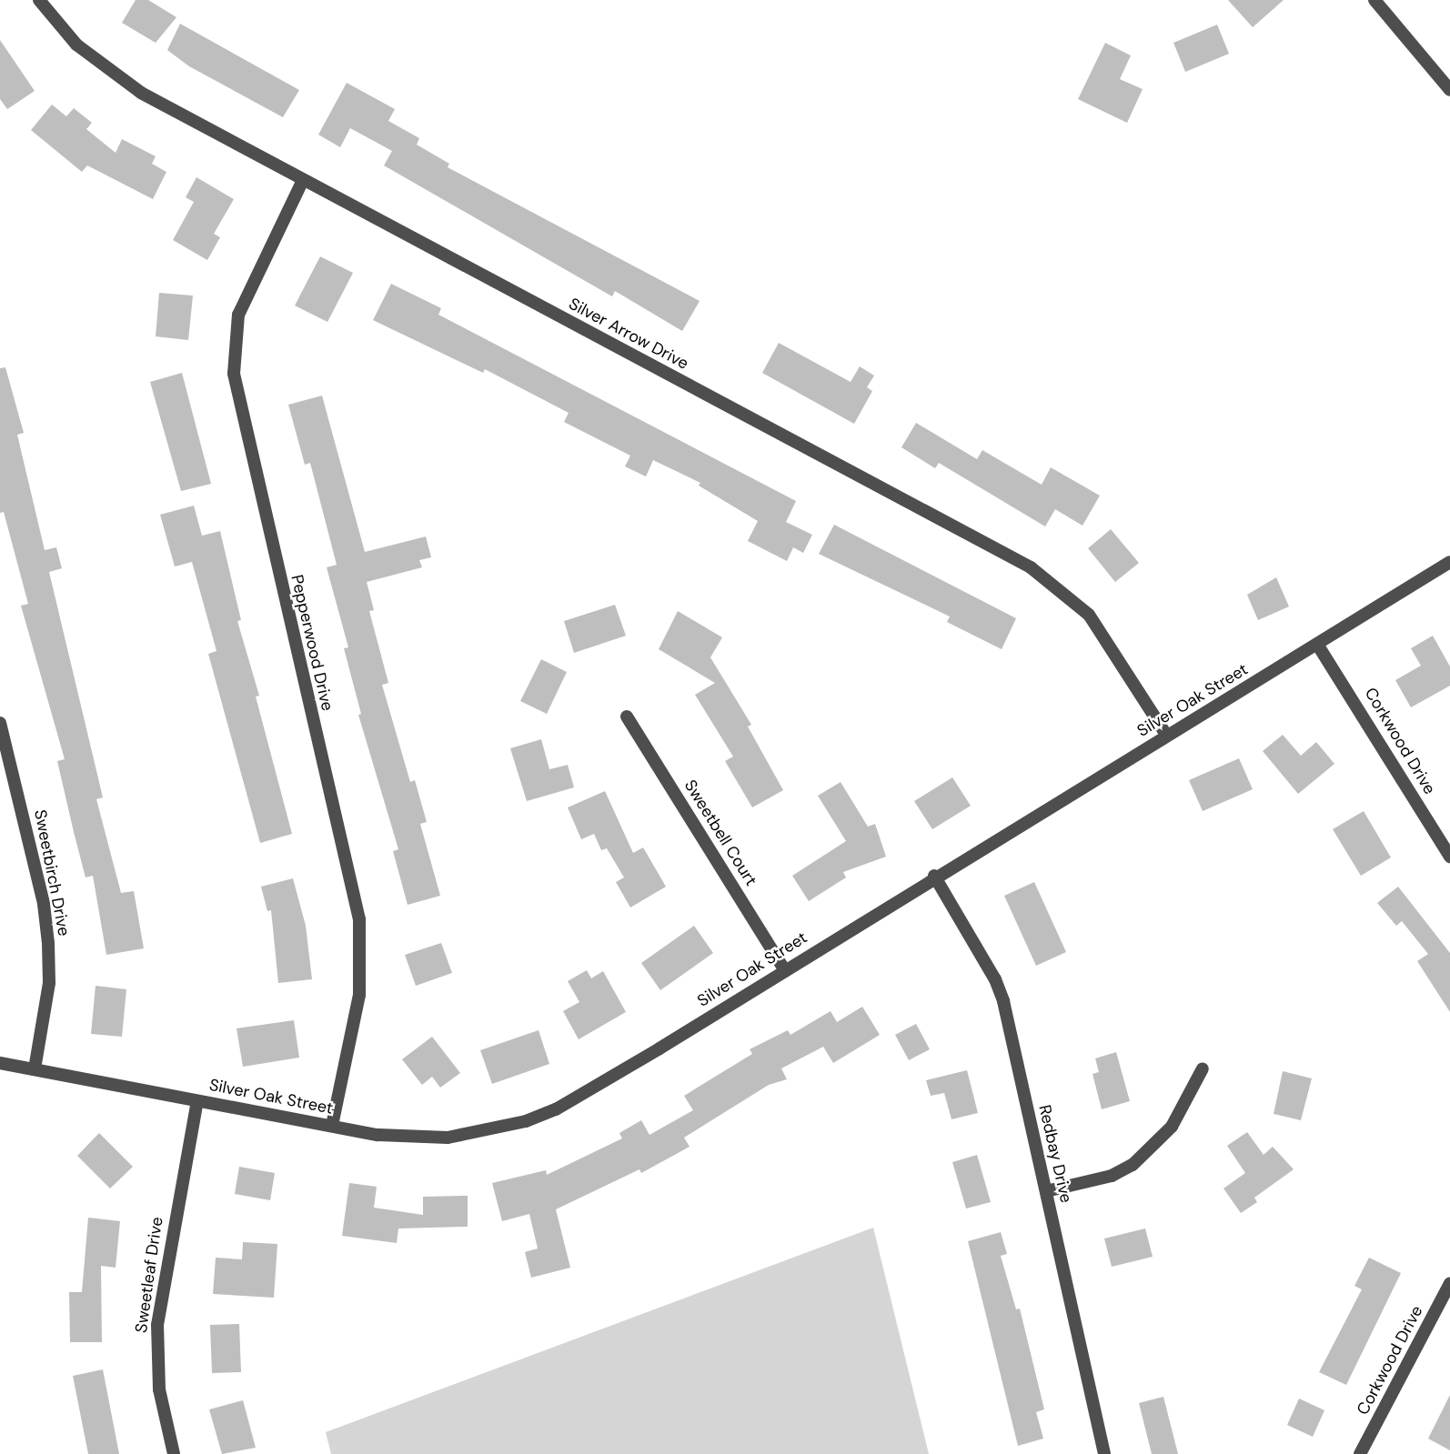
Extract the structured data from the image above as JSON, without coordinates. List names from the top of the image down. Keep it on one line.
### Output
{"streets":{"street":["Silver Arrow Drive","Pepperwood Drive","Silver Oak Street","Corkwood Drive","Sweetbell Court","Sweetbirch Drive","Redbay Drive","Sweetleaf Drive"]},"crossings":[["Silver Arrow Drive","Pepperwood Drive"],["Silver Arrow Drive","Silver Oak Street"],["Pepperwood Drive","Silver Oak Street"],["Silver Oak Street","Corkwood Drive"],["Silver Oak Street","Sweetbell Court"],["Silver Oak Street","Sweetbirch Drive"],["Silver Oak Street","Redbay Drive"],["Silver Oak Street","Sweetleaf Drive"]]}
